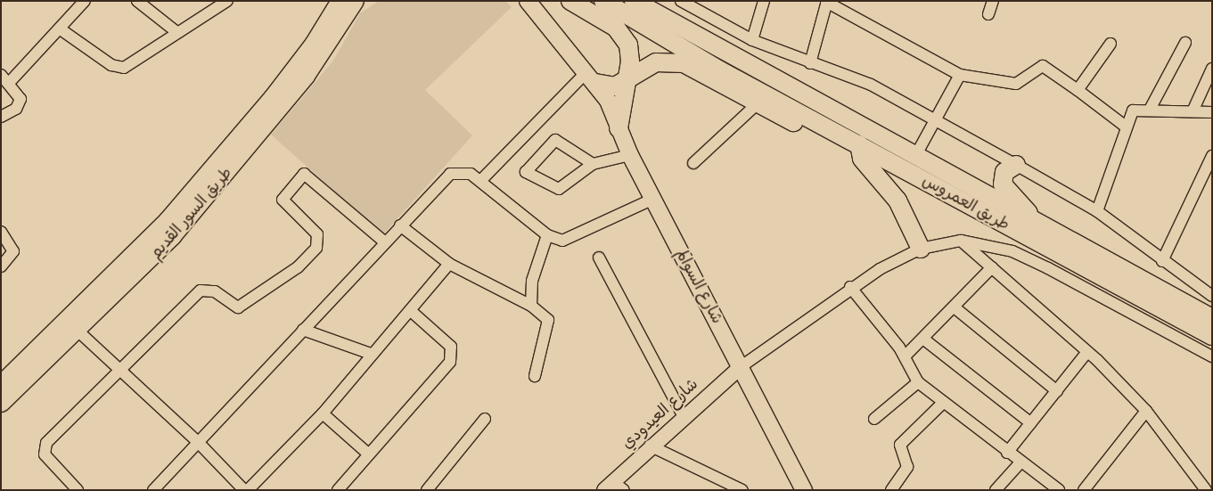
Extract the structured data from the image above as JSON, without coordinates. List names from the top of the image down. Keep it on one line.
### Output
{"streets":{"main road":["طريق العمروس","طريق السور القديم","شارع السوالم"],"street":["شارع العيدودي"]},"crossings":[["شارع السوالم","شارع العيدودي"]]}
